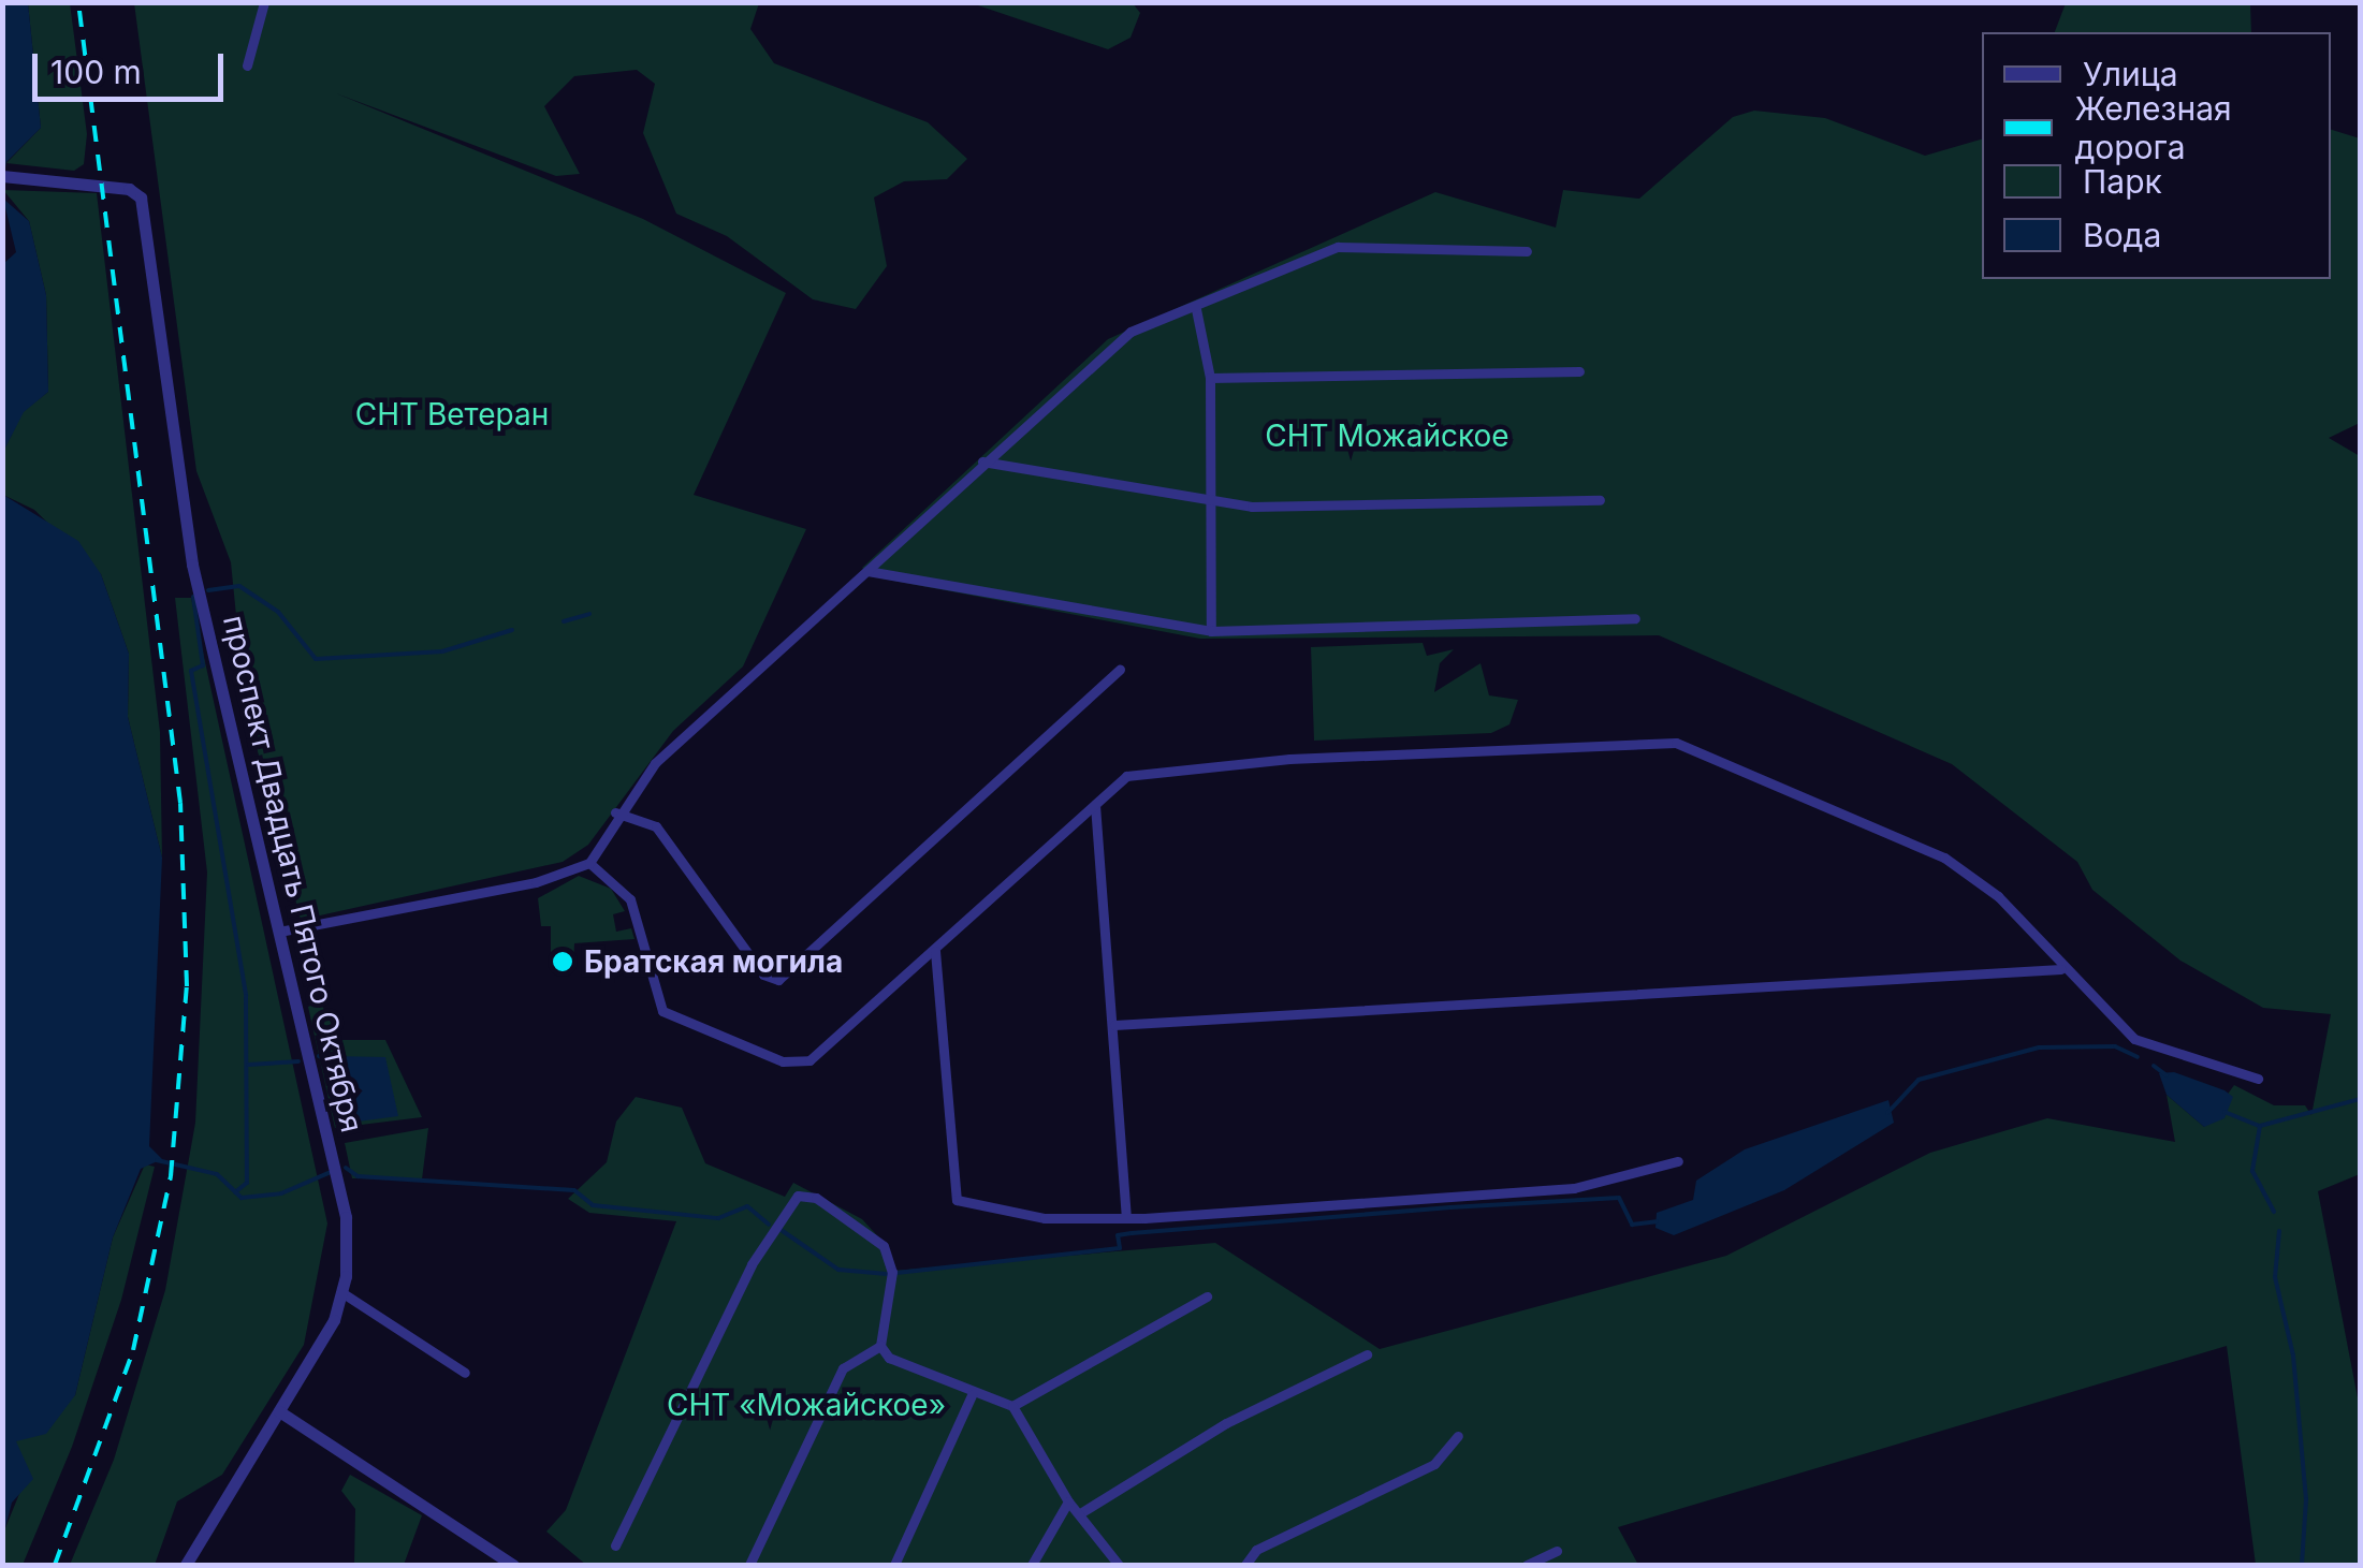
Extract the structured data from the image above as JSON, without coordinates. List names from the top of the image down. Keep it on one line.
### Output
{"streets":{"street":["проспект Двадцать Пятого Октября"]},"parks":["СНТ Ветеран","СНТ Можайское","СНТ «Можайское»"],"places":["Братская могила"],"legend":["Улица","Железная дорога","Парк","Вода"],"scale_bar":"100 m"}
